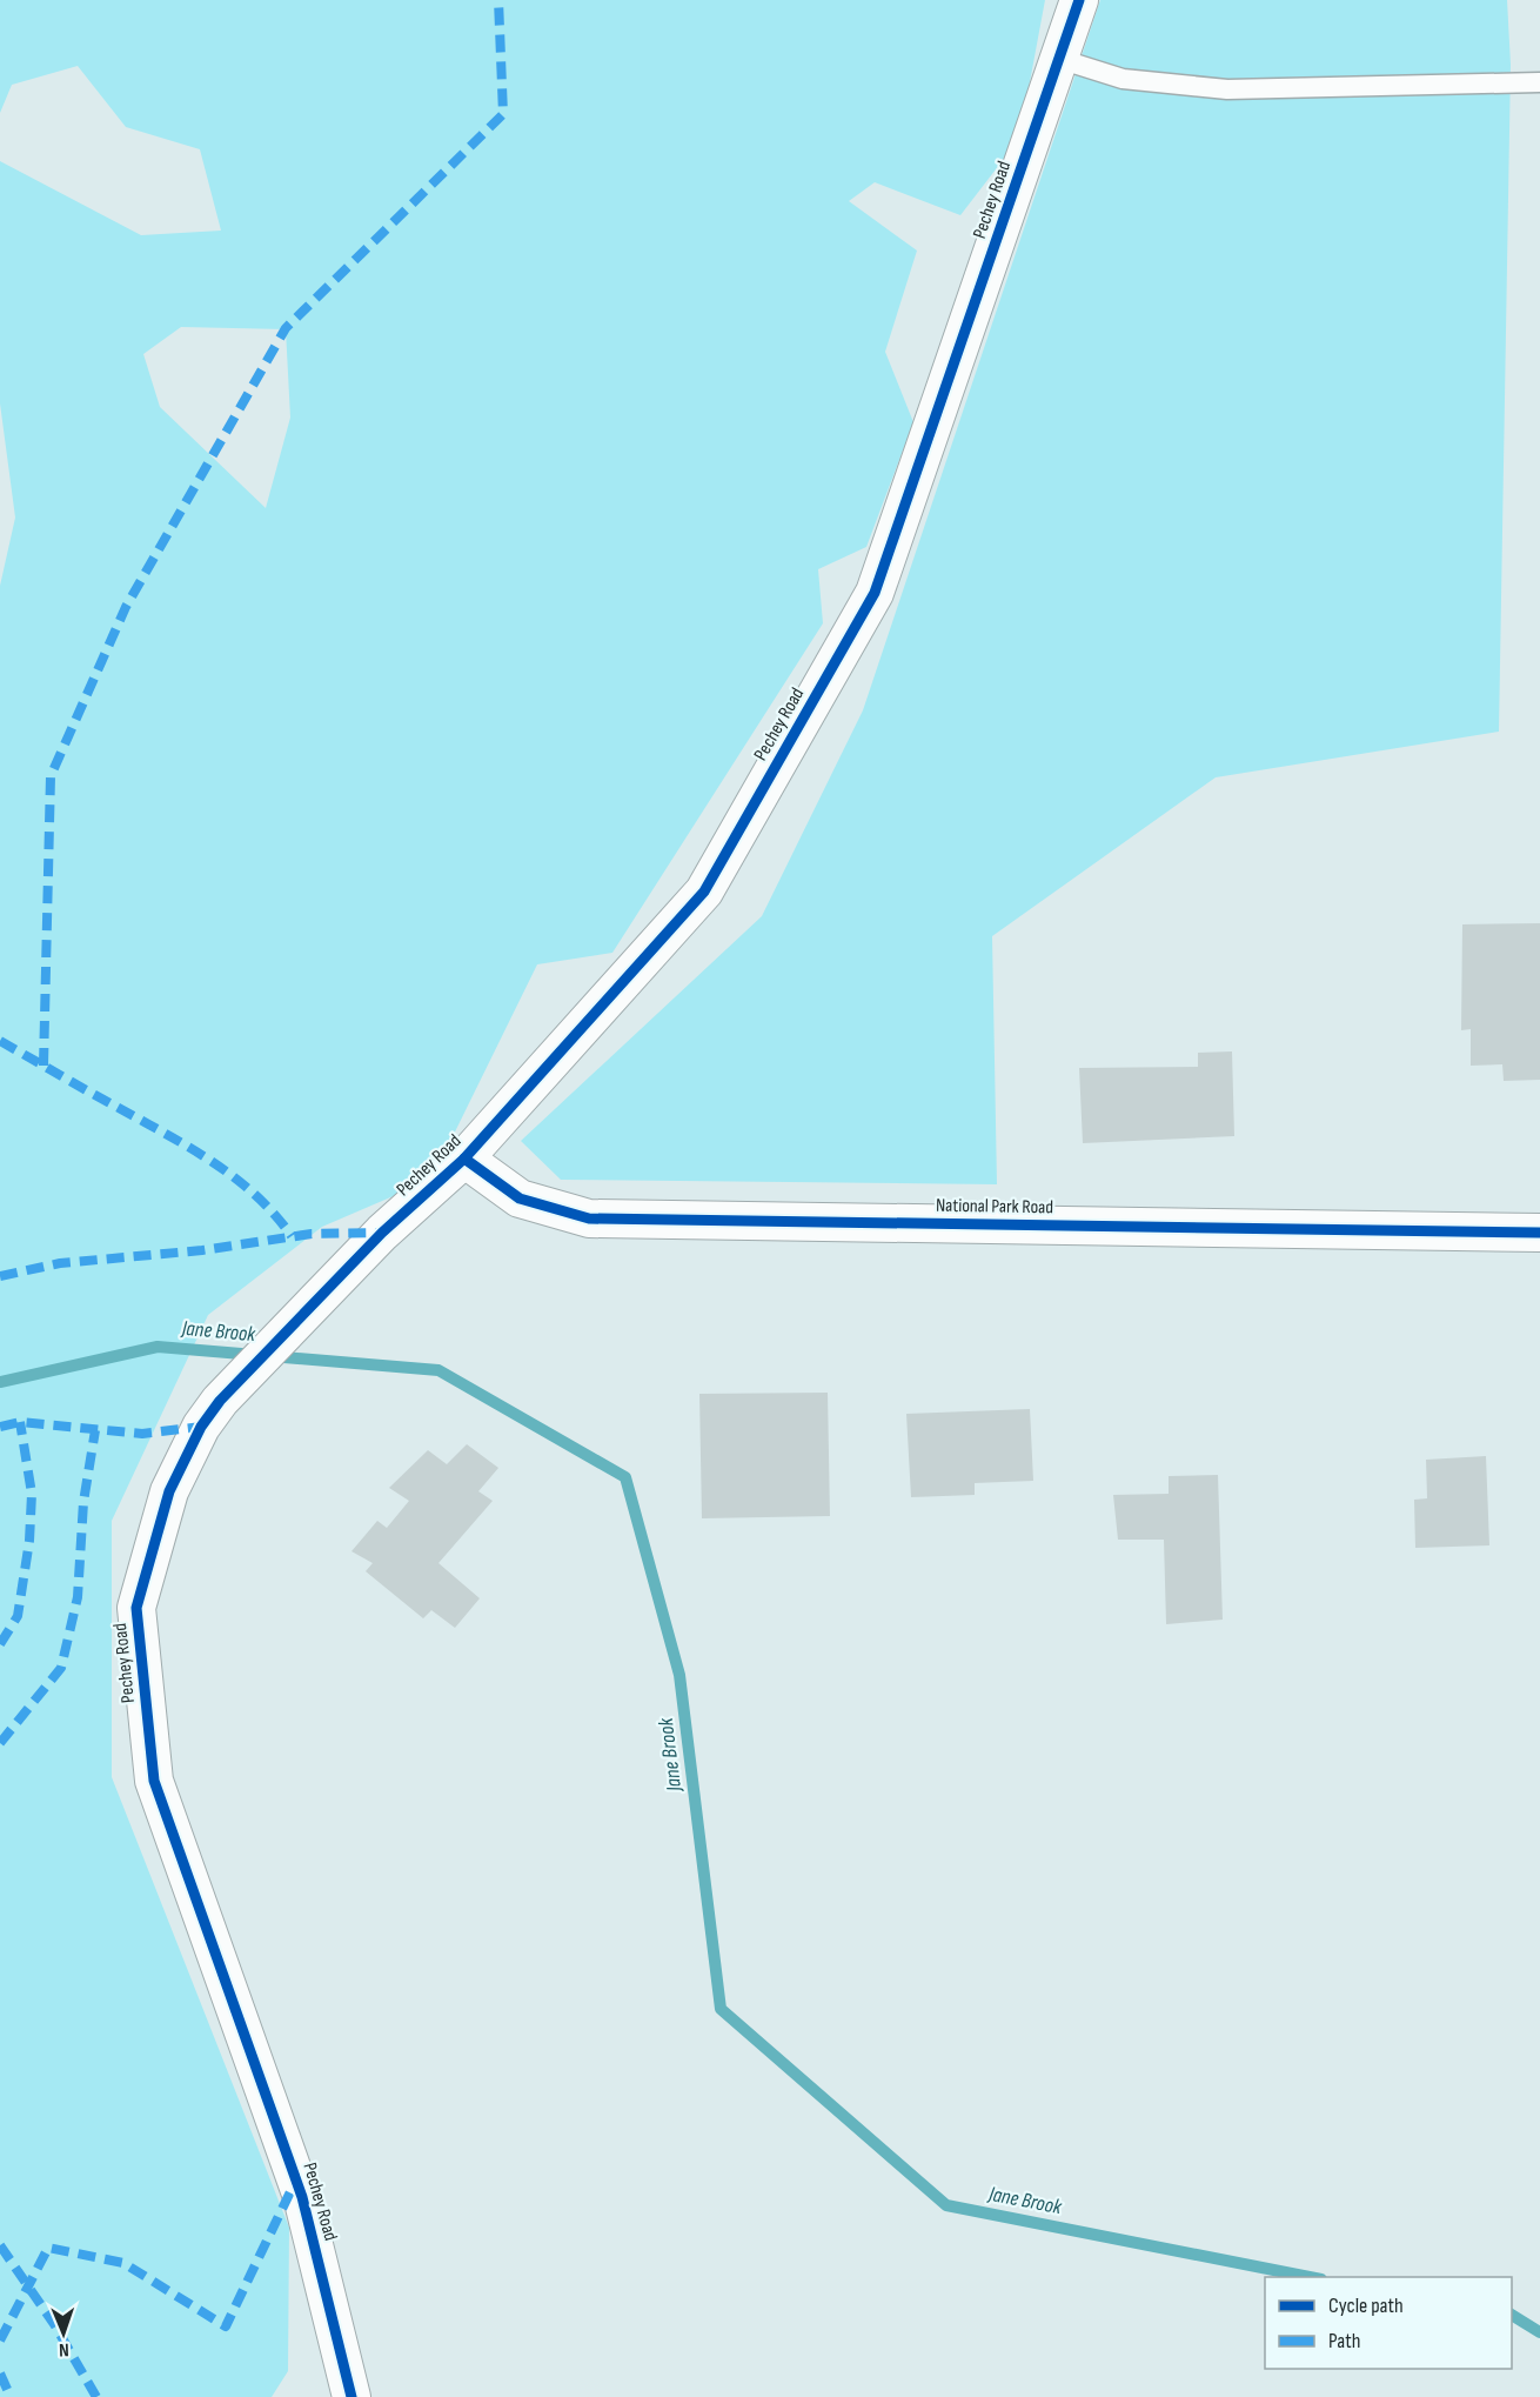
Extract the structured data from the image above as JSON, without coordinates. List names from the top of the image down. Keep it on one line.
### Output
{"streets":{"street":["Pechey Road","National Park Road"]},"crossings":[["Pechey Road","National Park Road"]],"water":["Jane Brook"],"legend":["Cycle path","Path"],"north":"bottom"}
